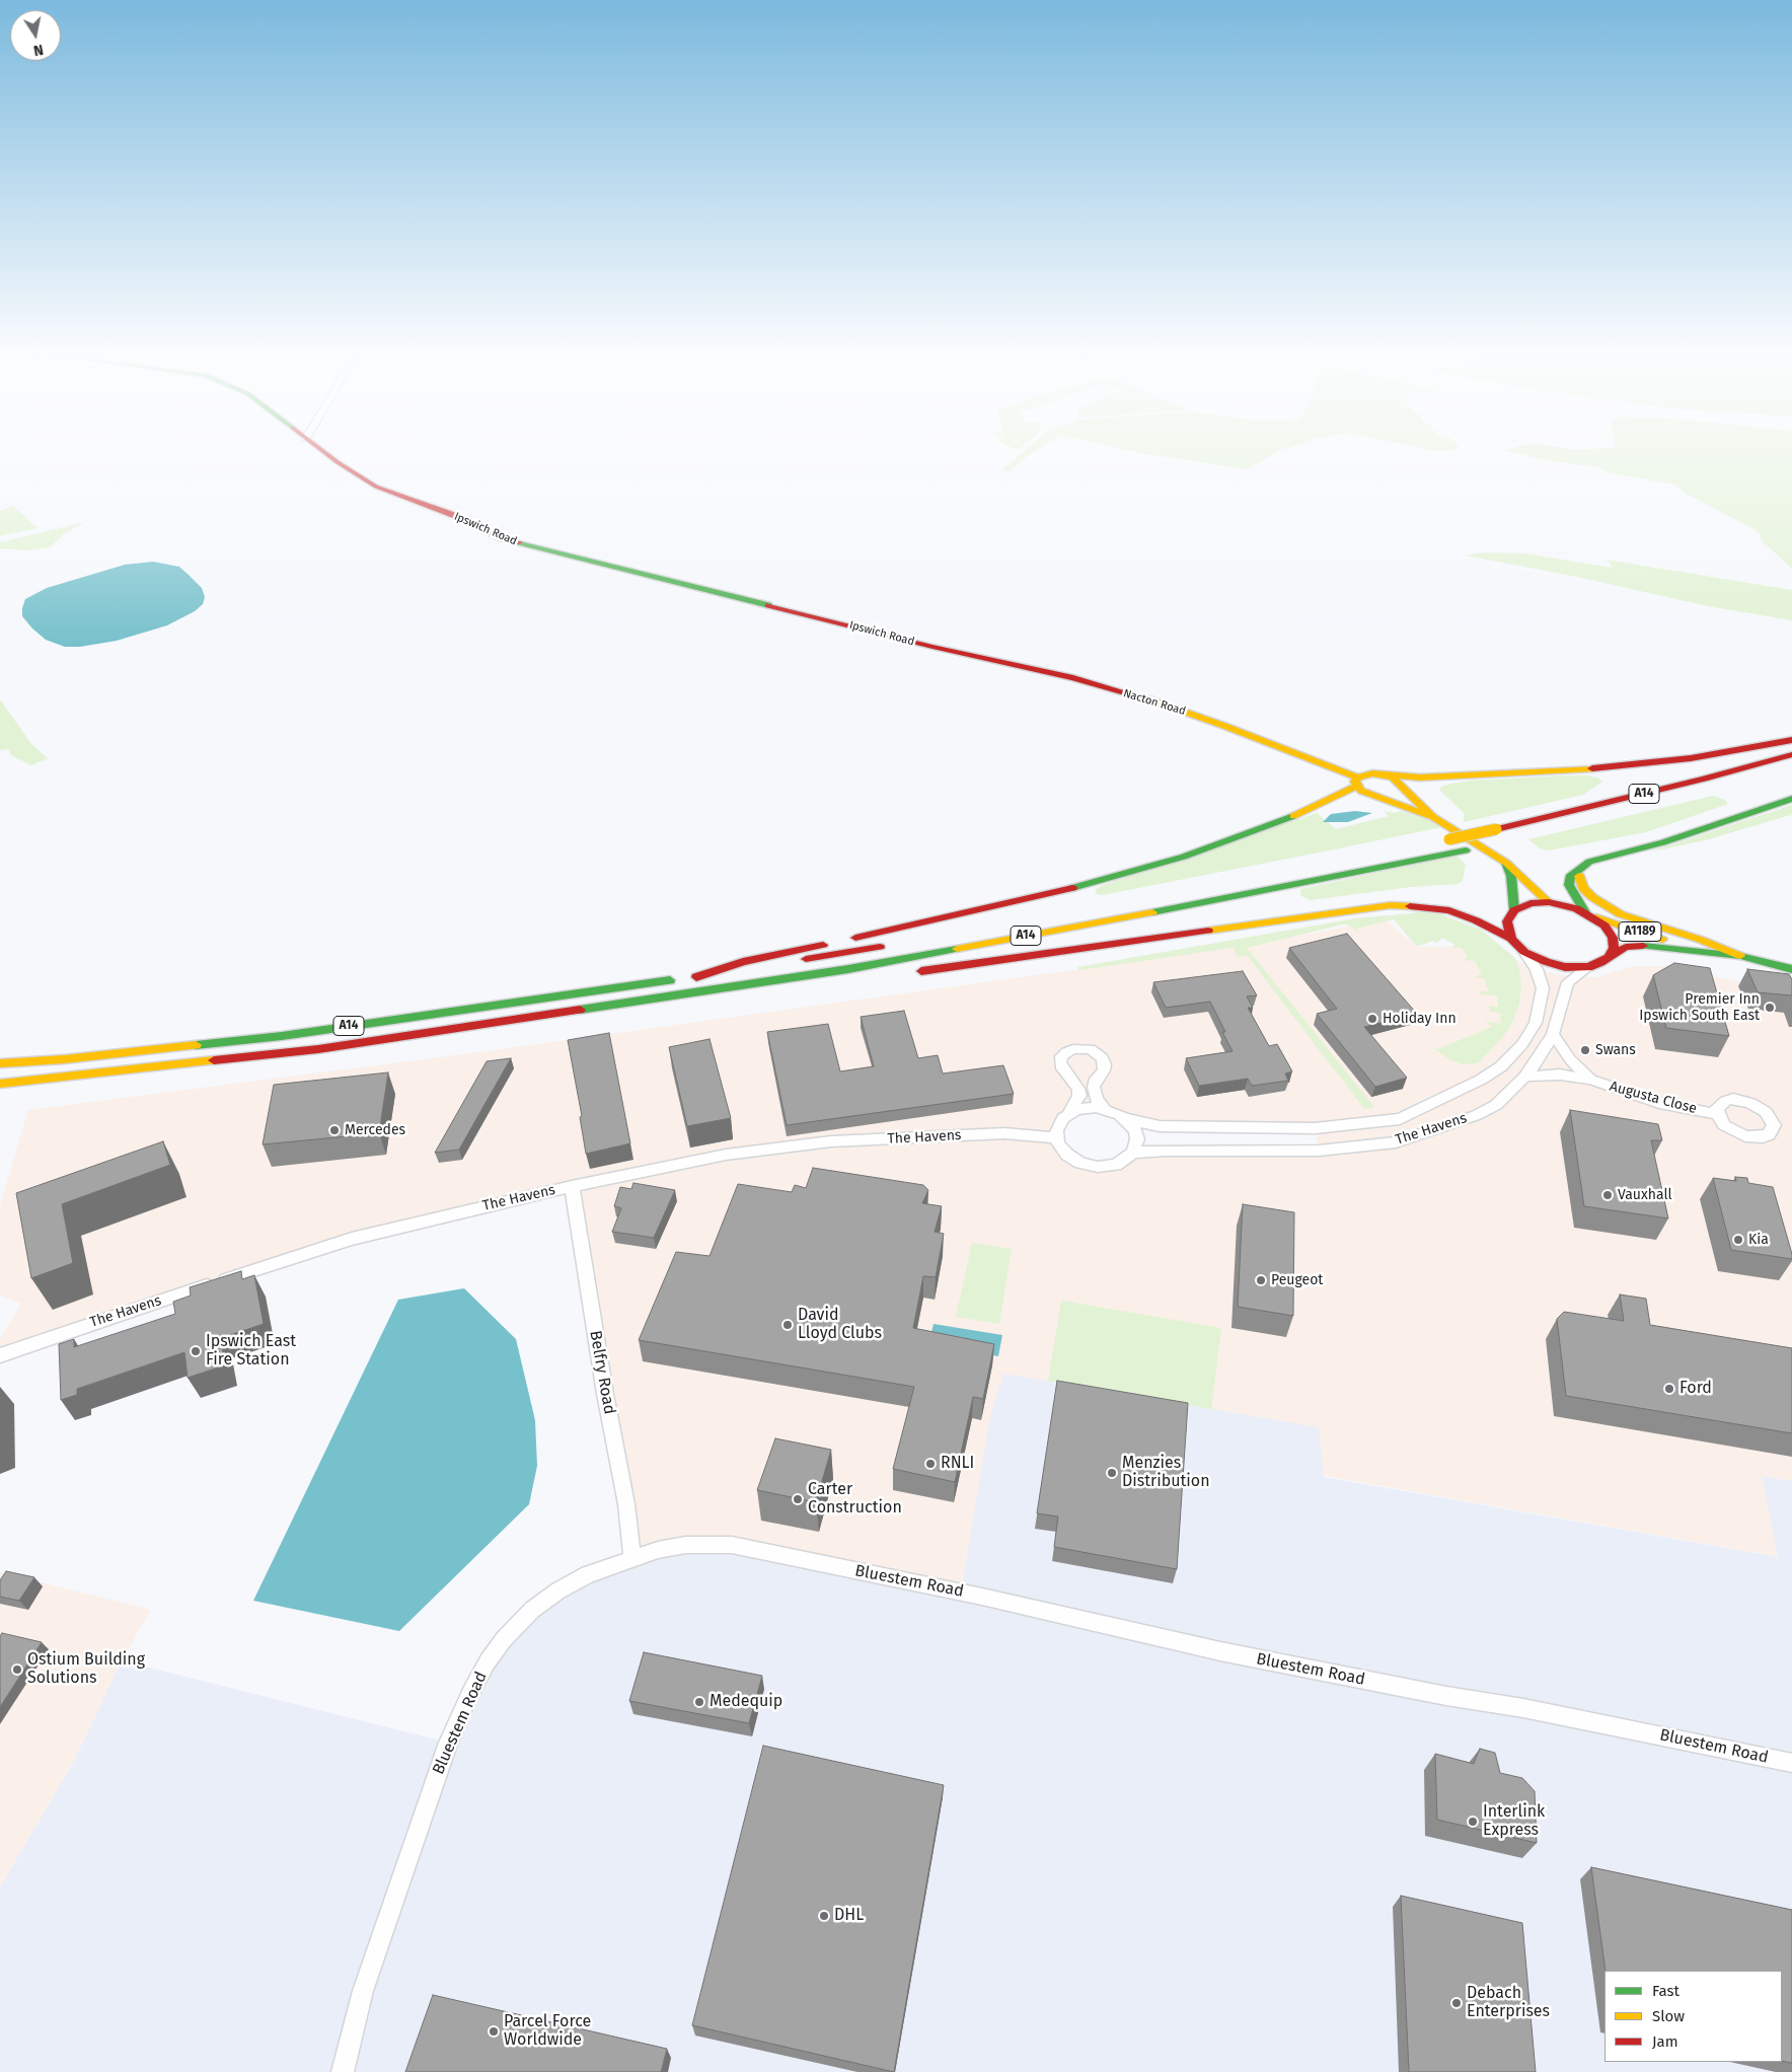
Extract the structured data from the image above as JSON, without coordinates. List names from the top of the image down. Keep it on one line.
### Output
{"streets":{"main road":["Ipswich Road","Nacton Road","A14","A1189"],"street":["Augusta Close","The Havens","Belfry Road","Bluestem Road"]},"crossings":[["Ipswich Road","Nacton Road"],["Nacton Road","A14"],["A14","A1189"],["A14","The Havens"],["A1189","The Havens"],["Augusta Close","The Havens"],["The Havens","Belfry Road"],["Belfry Road","Bluestem Road"]],"places":["Premier Inn Ipswich South East","Holiday Inn","Swans","Mercedes","Vauxhall","Kia","Peugeot","David Lloyd Clubs","Ipswich East Fire Station","Ford","RNLI","Menzies Distribution","Carter Construction","Ostium Building Solutions","Medequip","Interlink Express","DHL","Debach Enterprises","Parcel Force Worldwide"],"legend":["Fast","Slow","Jam"],"north":"bottom"}
